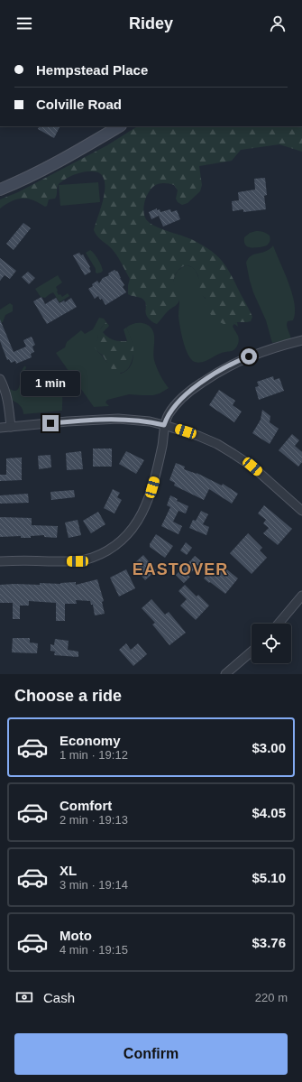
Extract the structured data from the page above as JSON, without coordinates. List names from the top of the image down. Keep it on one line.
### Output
{"districts":["EASTOVER"],"page":{"header":"Ridey","banner":["Hempstead Place","Colville Road"],"bubble":"1 min","heading":"Choose a ride","list":[{"name":"Economy","note":"1 min · 19:12","value":"$3.00"},{"name":"Comfort","note":"2 min · 19:13","value":"$4.05"},{"name":"XL","note":"3 min · 19:14","value":"$5.10"},{"name":"Moto","note":"4 min · 19:15","value":"$3.76"}],"pay":["Cash","220 m"],"buttons":"Confirm"}}
